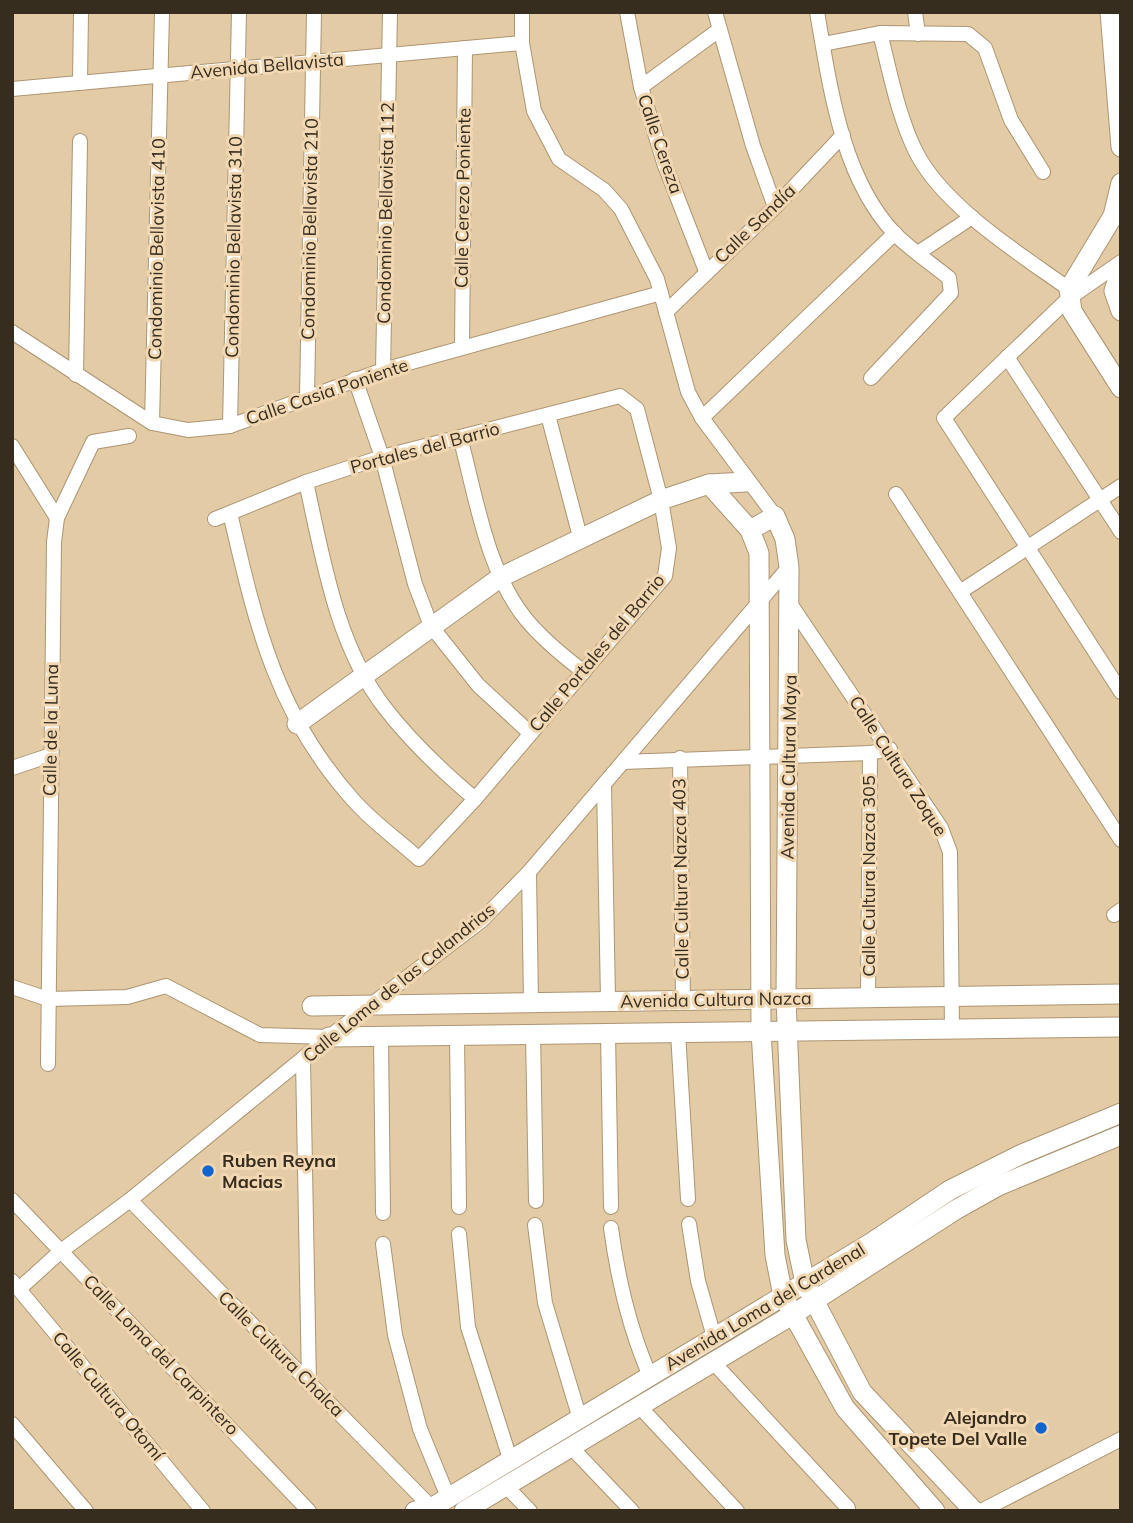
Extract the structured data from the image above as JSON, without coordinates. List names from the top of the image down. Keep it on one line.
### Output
{"streets":{"street":["Avenida Bellavista","Calle Cereza","Calle Cerezo Poniente","Condominio Bellavista 112","Calle Sandía","Condominio Bellavista 210","Condominio Bellavista 310","Condominio Bellavista 410","Calle Casia Poniente","Portales del Barrio","Calle Portales del Barrio","Calle de la Luna","Calle Cultura Zoque","Avenida Cultura Maya","Calle Cultura Nazca 305","Calle Cultura Nazca 403","Calle Loma de las Calandrias","Avenida Cultura Nazca","Avenida Loma del Cardenal","Calle Cultura Chalca","Calle Loma del Carpintero","Calle Cultura Otomí"]},"crossings":[["Avenida Bellavista","Calle Cerezo Poniente"],["Avenida Bellavista","Condominio Bellavista 112"],["Avenida Bellavista","Condominio Bellavista 210"],["Avenida Bellavista","Condominio Bellavista 310"],["Avenida Bellavista","Condominio Bellavista 410"],["Avenida Bellavista","Avenida Cultura Maya"],["Calle Cereza","Calle Sandía"],["Calle Cerezo Poniente","Calle Casia Poniente"],["Condominio Bellavista 112","Calle Casia Poniente"],["Calle Sandía","Avenida Cultura Maya"],["Condominio Bellavista 210","Calle Casia Poniente"],["Condominio Bellavista 310","Calle Casia Poniente"],["Condominio Bellavista 410","Calle Casia Poniente"],["Calle Casia Poniente","Avenida Cultura Maya"],["Portales del Barrio","Calle Portales del Barrio"],["Calle Cultura Zoque","Avenida Cultura Maya"],["Calle Cultura Zoque","Avenida Cultura Nazca"],["Avenida Cultura Maya","Calle Loma de las Calandrias"],["Avenida Cultura Maya","Avenida Cultura Nazca"],["Avenida Cultura Maya","Avenida Loma del Cardenal"],["Calle Cultura Nazca 305","Avenida Cultura Nazca"],["Calle Cultura Nazca 403","Avenida Cultura Nazca"],["Calle Loma de las Calandrias","Avenida Cultura Nazca"],["Calle Loma de las Calandrias","Calle Cultura Chalca"],["Calle Loma de las Calandrias","Calle Loma del Carpintero"],["Calle Loma de las Calandrias","Calle Cultura Otomí"],["Avenida Loma del Cardenal","Calle Cultura Chalca"]],"places":["Ruben Reyna Macias","Alejandro Topete Del Valle"]}
